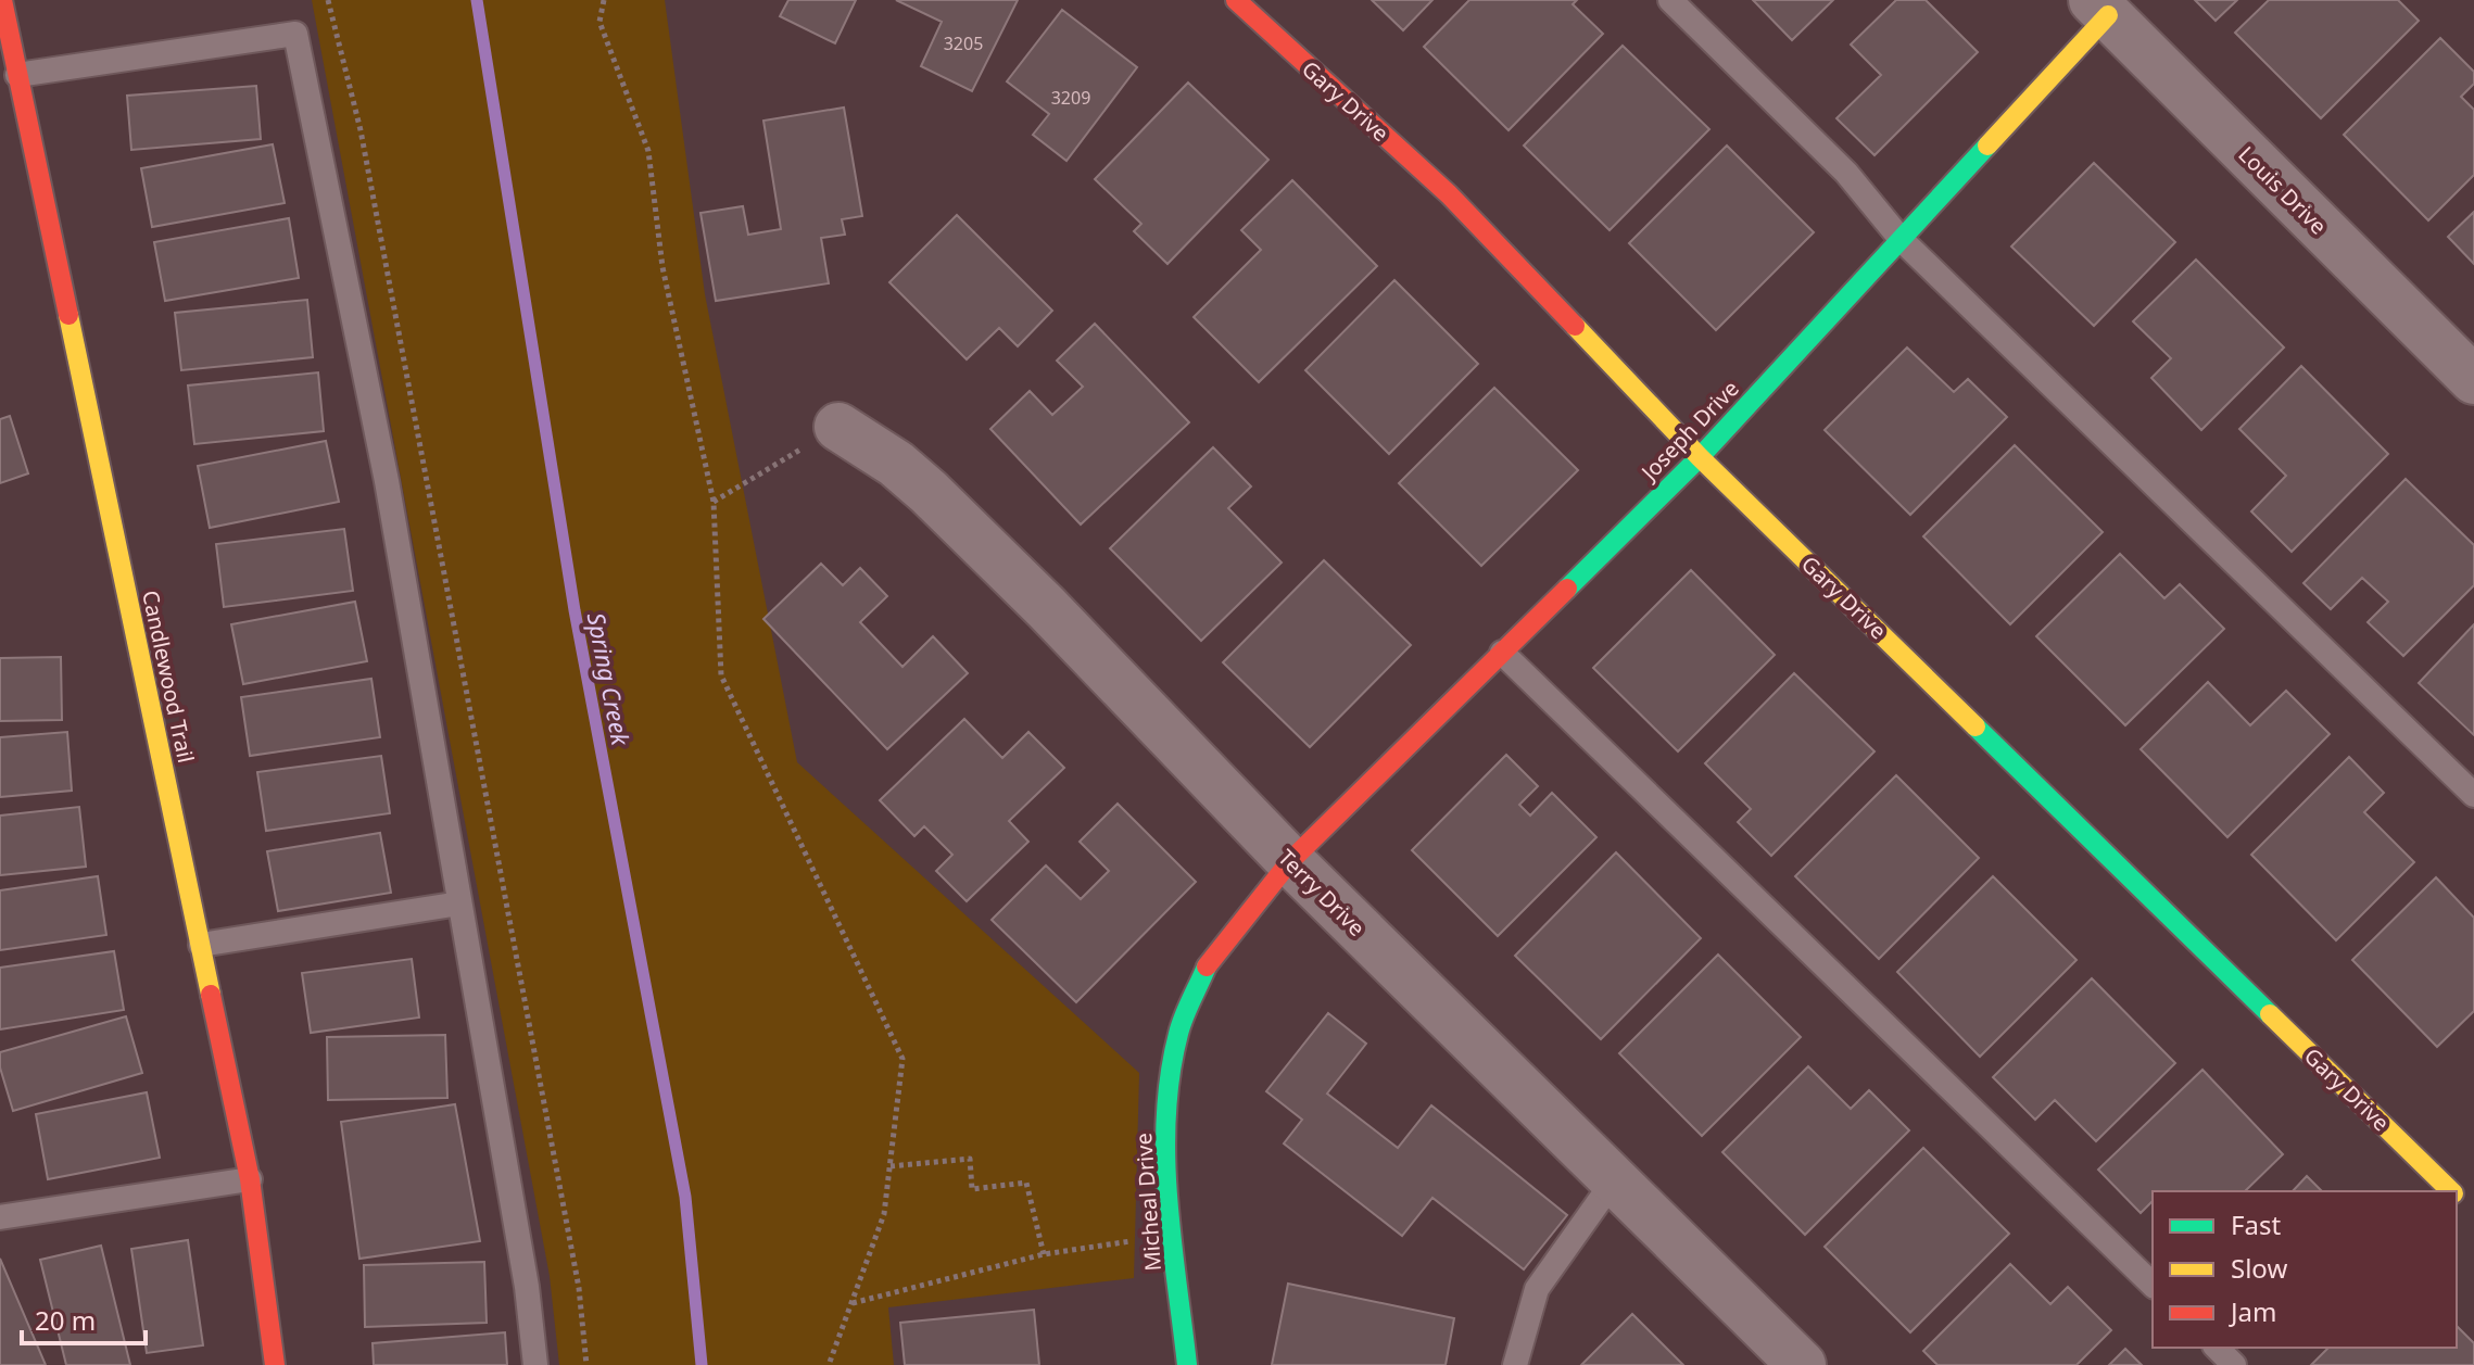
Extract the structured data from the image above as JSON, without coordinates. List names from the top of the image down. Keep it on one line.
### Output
{"streets":{"street":["Gary Drive","Louis Drive","Joseph Drive","Candlewood Trail","Terry Drive","Micheal Drive"]},"crossings":[["Gary Drive","Joseph Drive"],["Louis Drive","Joseph Drive"],["Joseph Drive","Terry Drive"],["Joseph Drive","Micheal Drive"],["Terry Drive","Micheal Drive"]],"water":["Spring Creek"],"house_numbers":["3205","3209"],"legend":["Fast","Slow","Jam"],"scale_bar":"20 m"}
